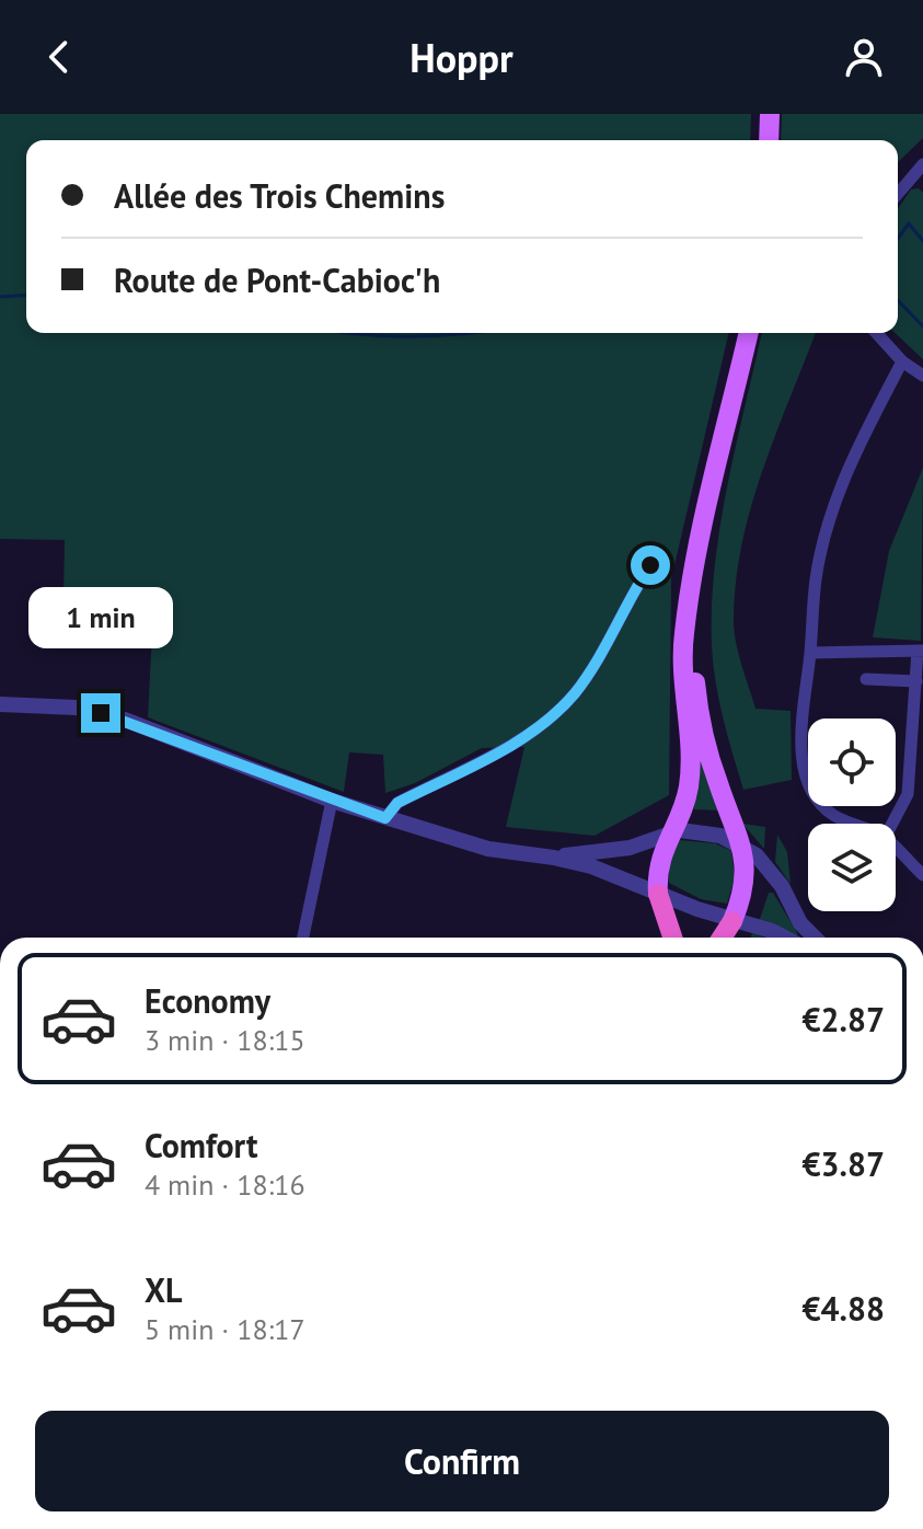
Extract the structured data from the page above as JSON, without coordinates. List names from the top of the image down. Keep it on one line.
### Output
{"page":{"header":"Hoppr","banner":["Allée des Trois Chemins","Route de Pont-Cabioc'h"],"bubble":"1 min","list":[{"name":"Economy","note":"3 min · 18:15","value":"€2.87"},{"name":"Comfort","note":"4 min · 18:16","value":"€3.87"},{"name":"XL","note":"5 min · 18:17","value":"€4.88"}],"buttons":"Confirm"}}
